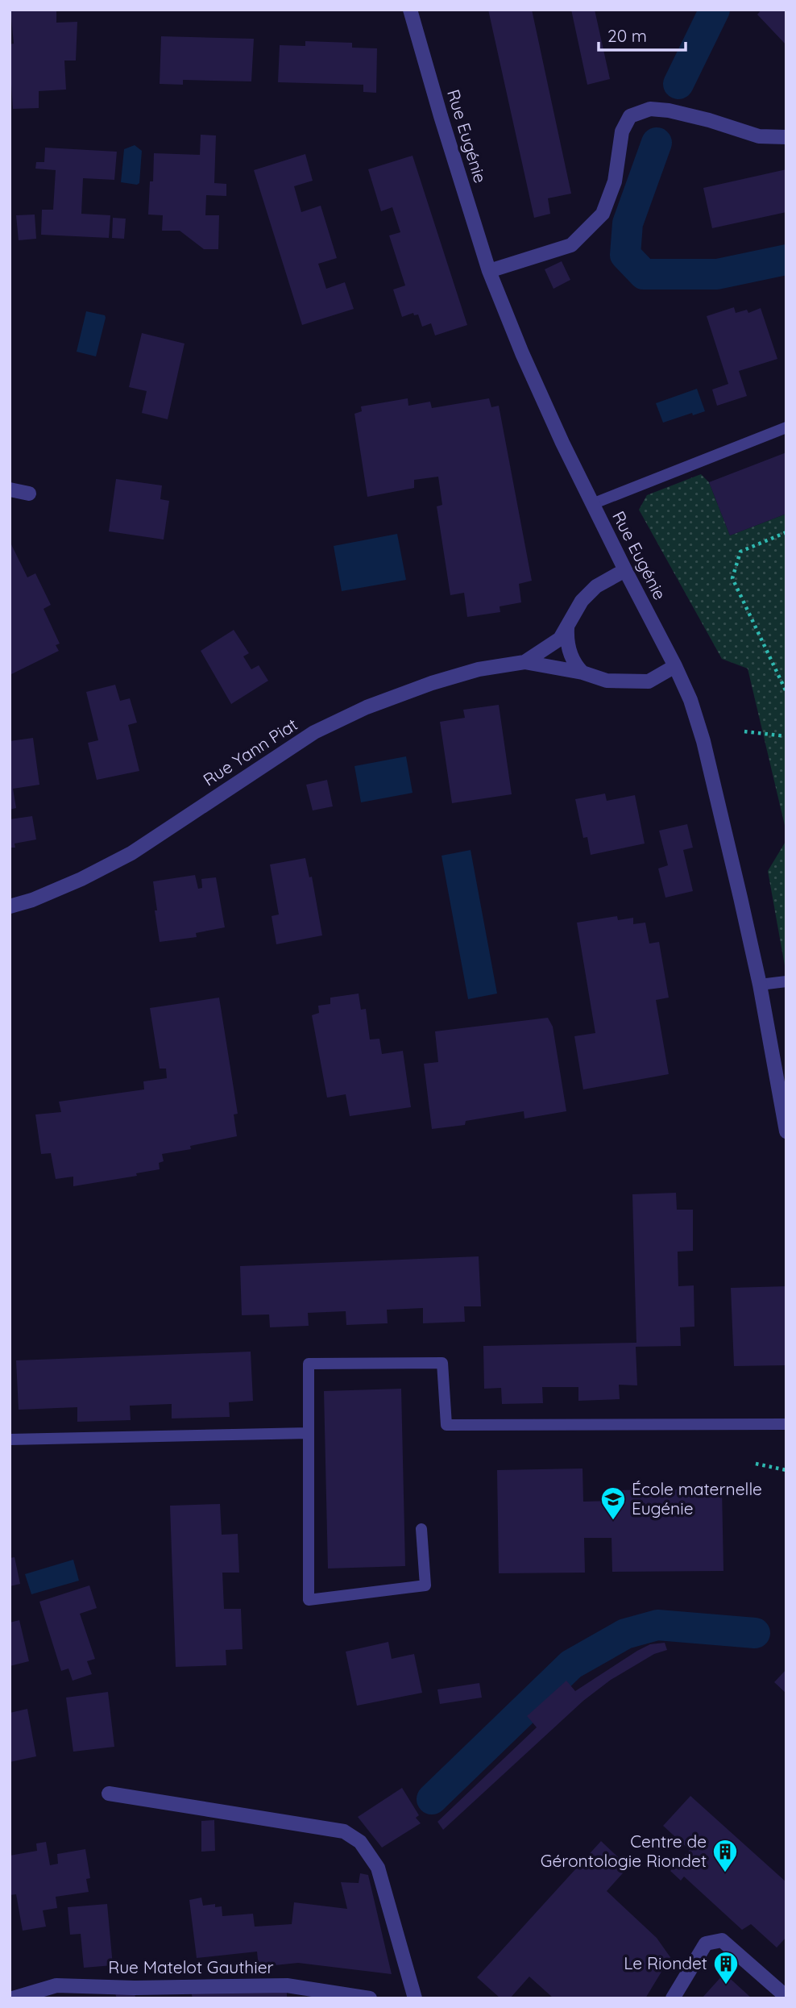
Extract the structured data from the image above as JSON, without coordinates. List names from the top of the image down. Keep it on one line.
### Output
{"streets":{"street":["Rue Eugénie","Rue Yann Piat","Rue Matelot Gauthier"]},"crossings":[["Rue Eugénie","Rue Yann Piat"]],"places":{"school or university":["École maternelle Eugénie"],"building":["Centre de Gérontologie Riondet","Le Riondet"]},"scale_bar":"20 m"}
